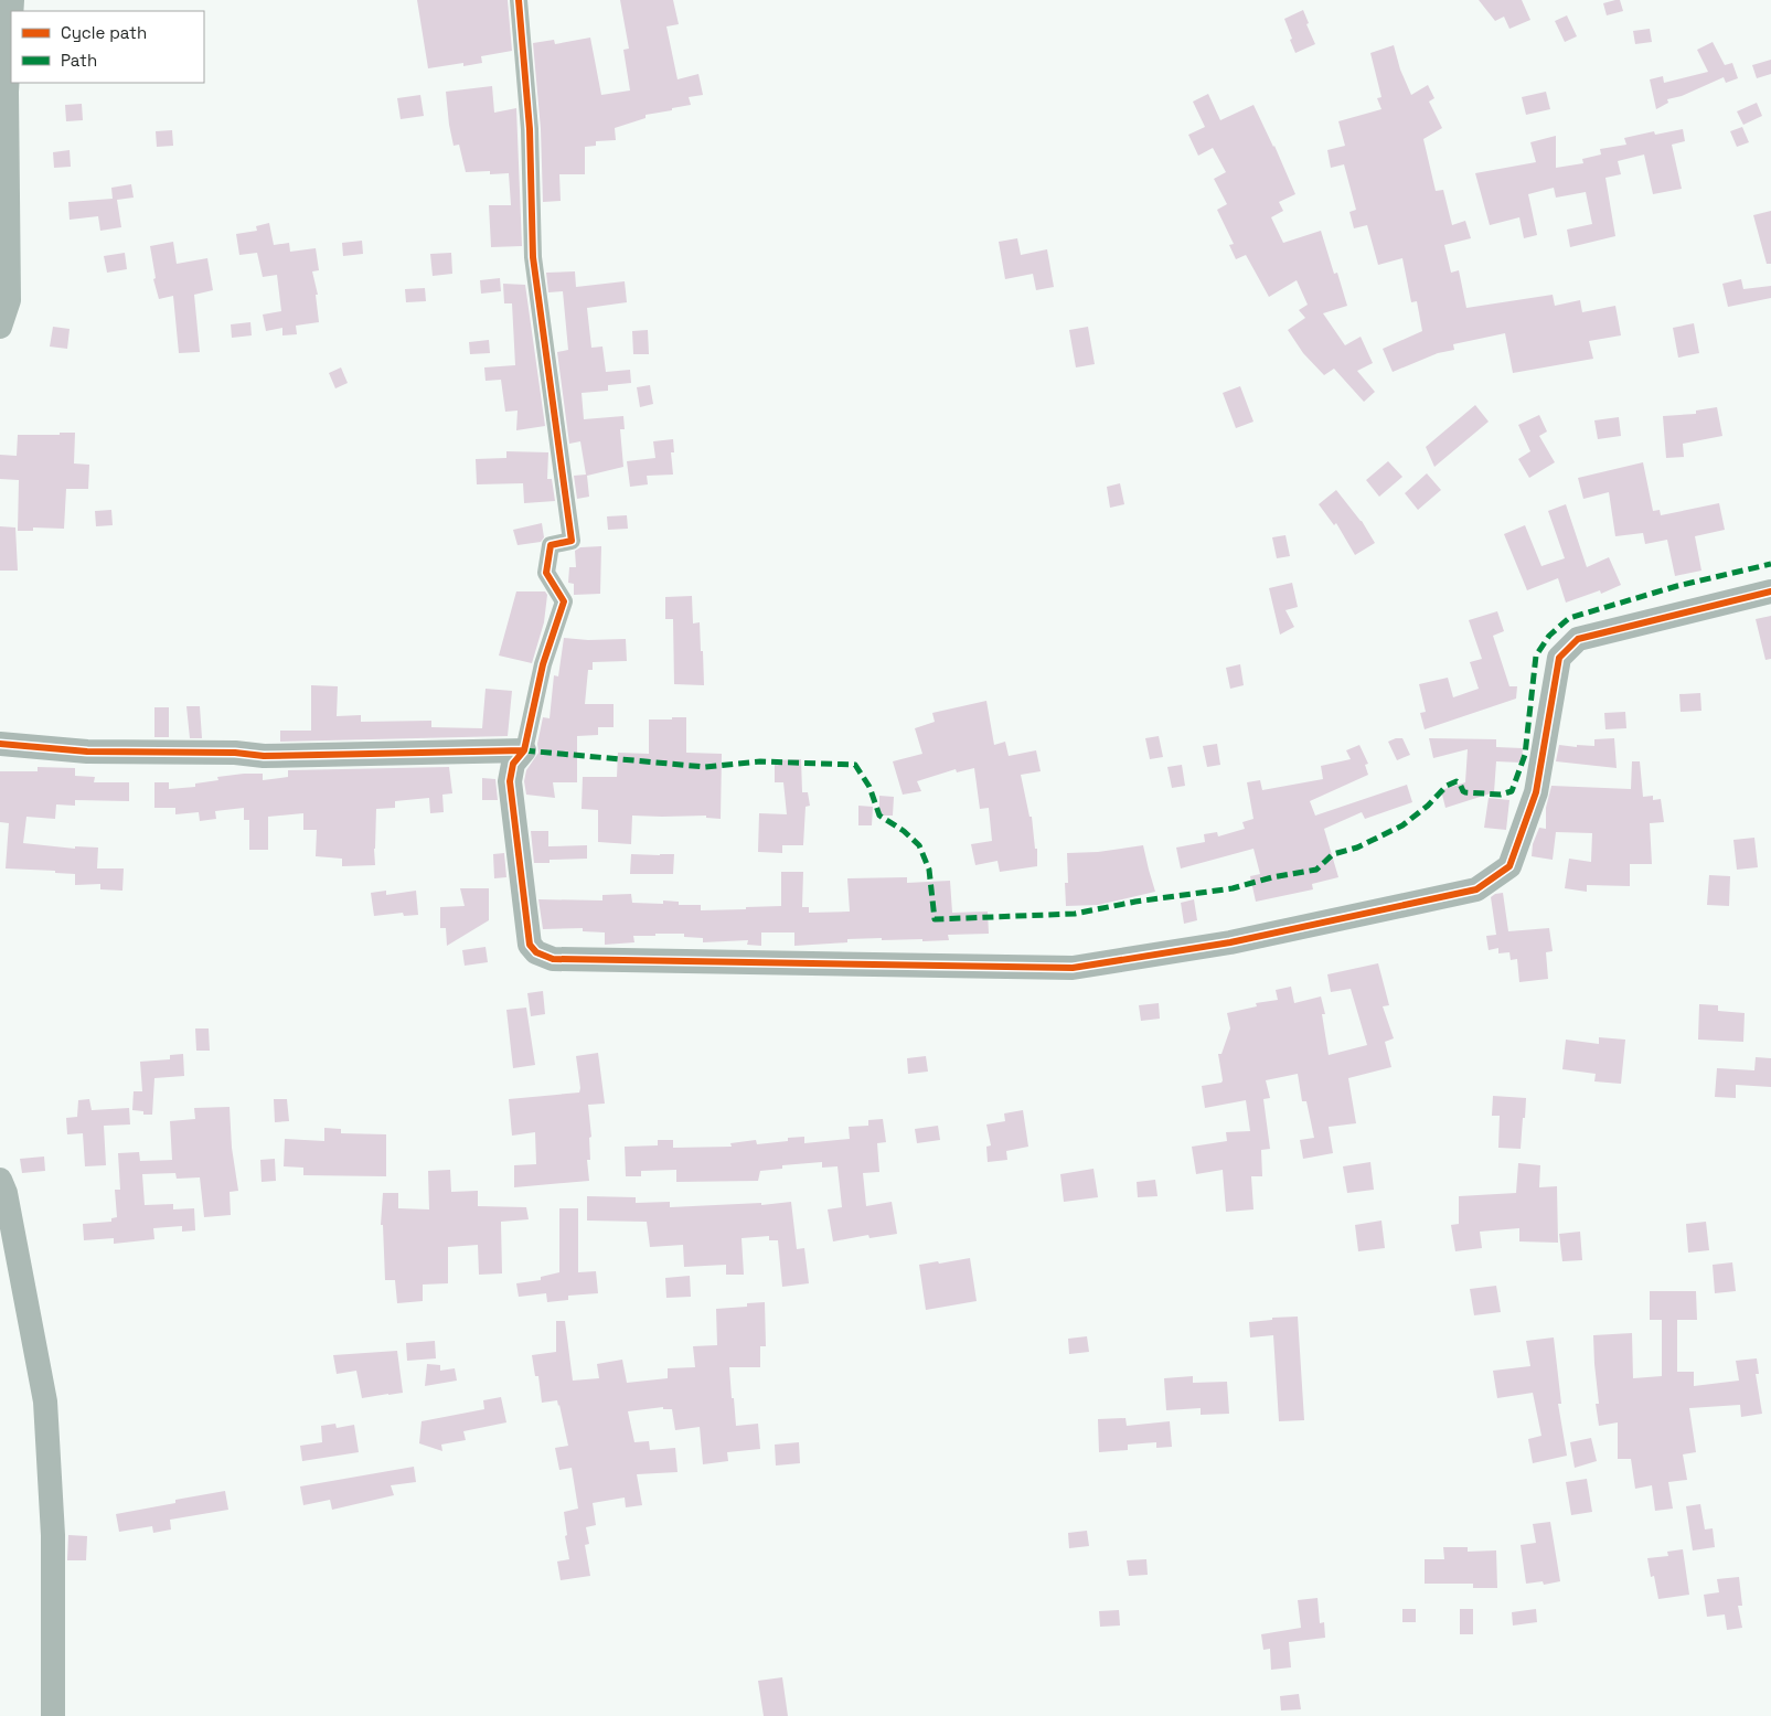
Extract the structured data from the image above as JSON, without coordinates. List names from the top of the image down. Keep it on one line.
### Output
{"legend":["Cycle path","Path"]}
